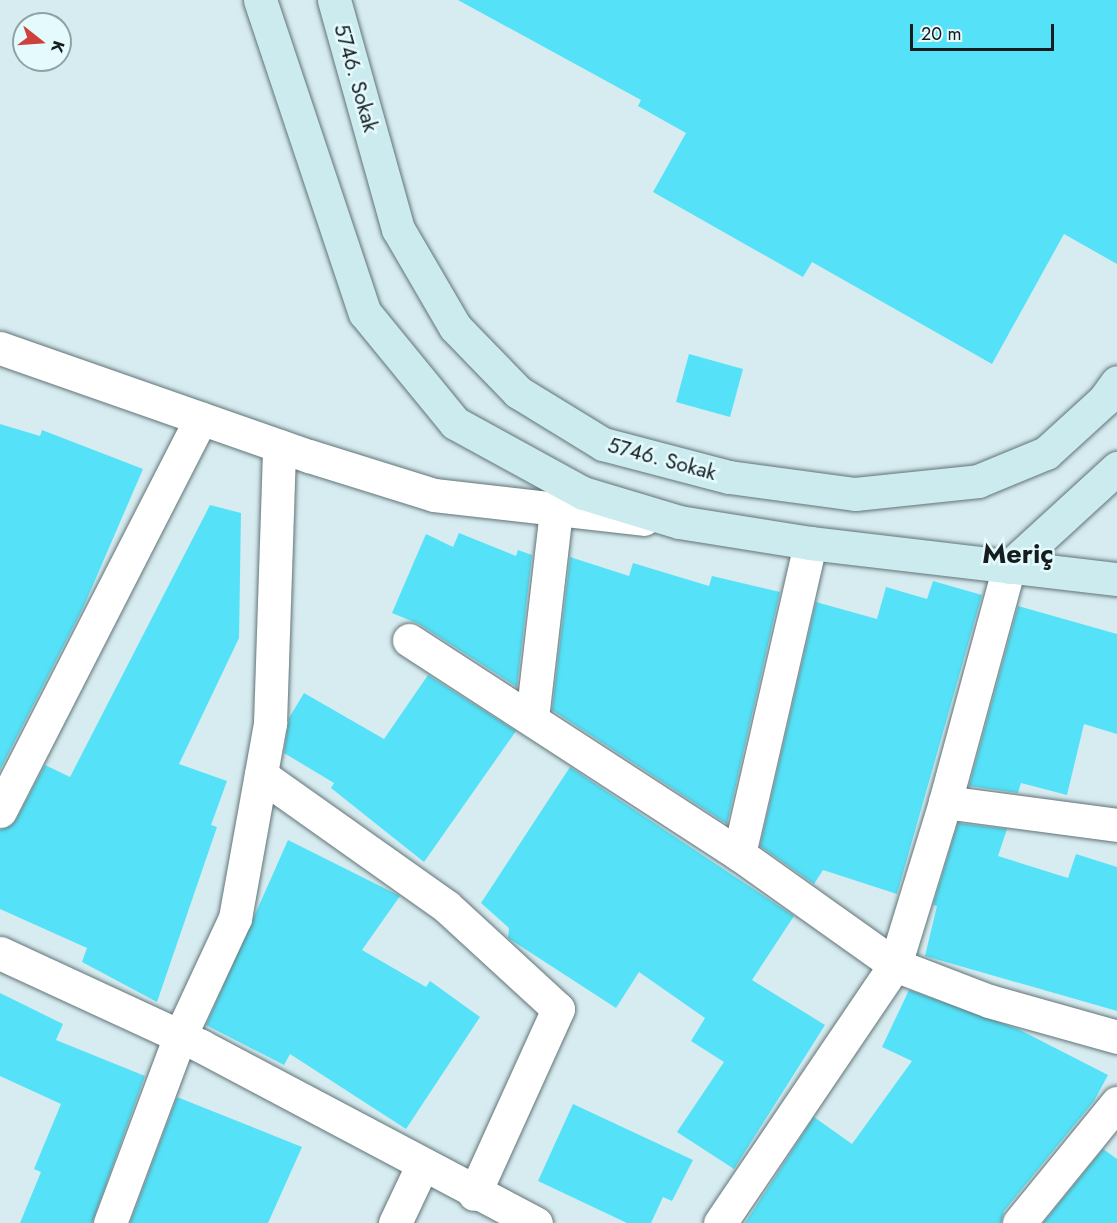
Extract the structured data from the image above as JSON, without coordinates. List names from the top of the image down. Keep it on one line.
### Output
{"streets":{"main road":["5746. Sokak"]},"districts":["Meriç"],"scale_bar":"20 m","north":"right"}
